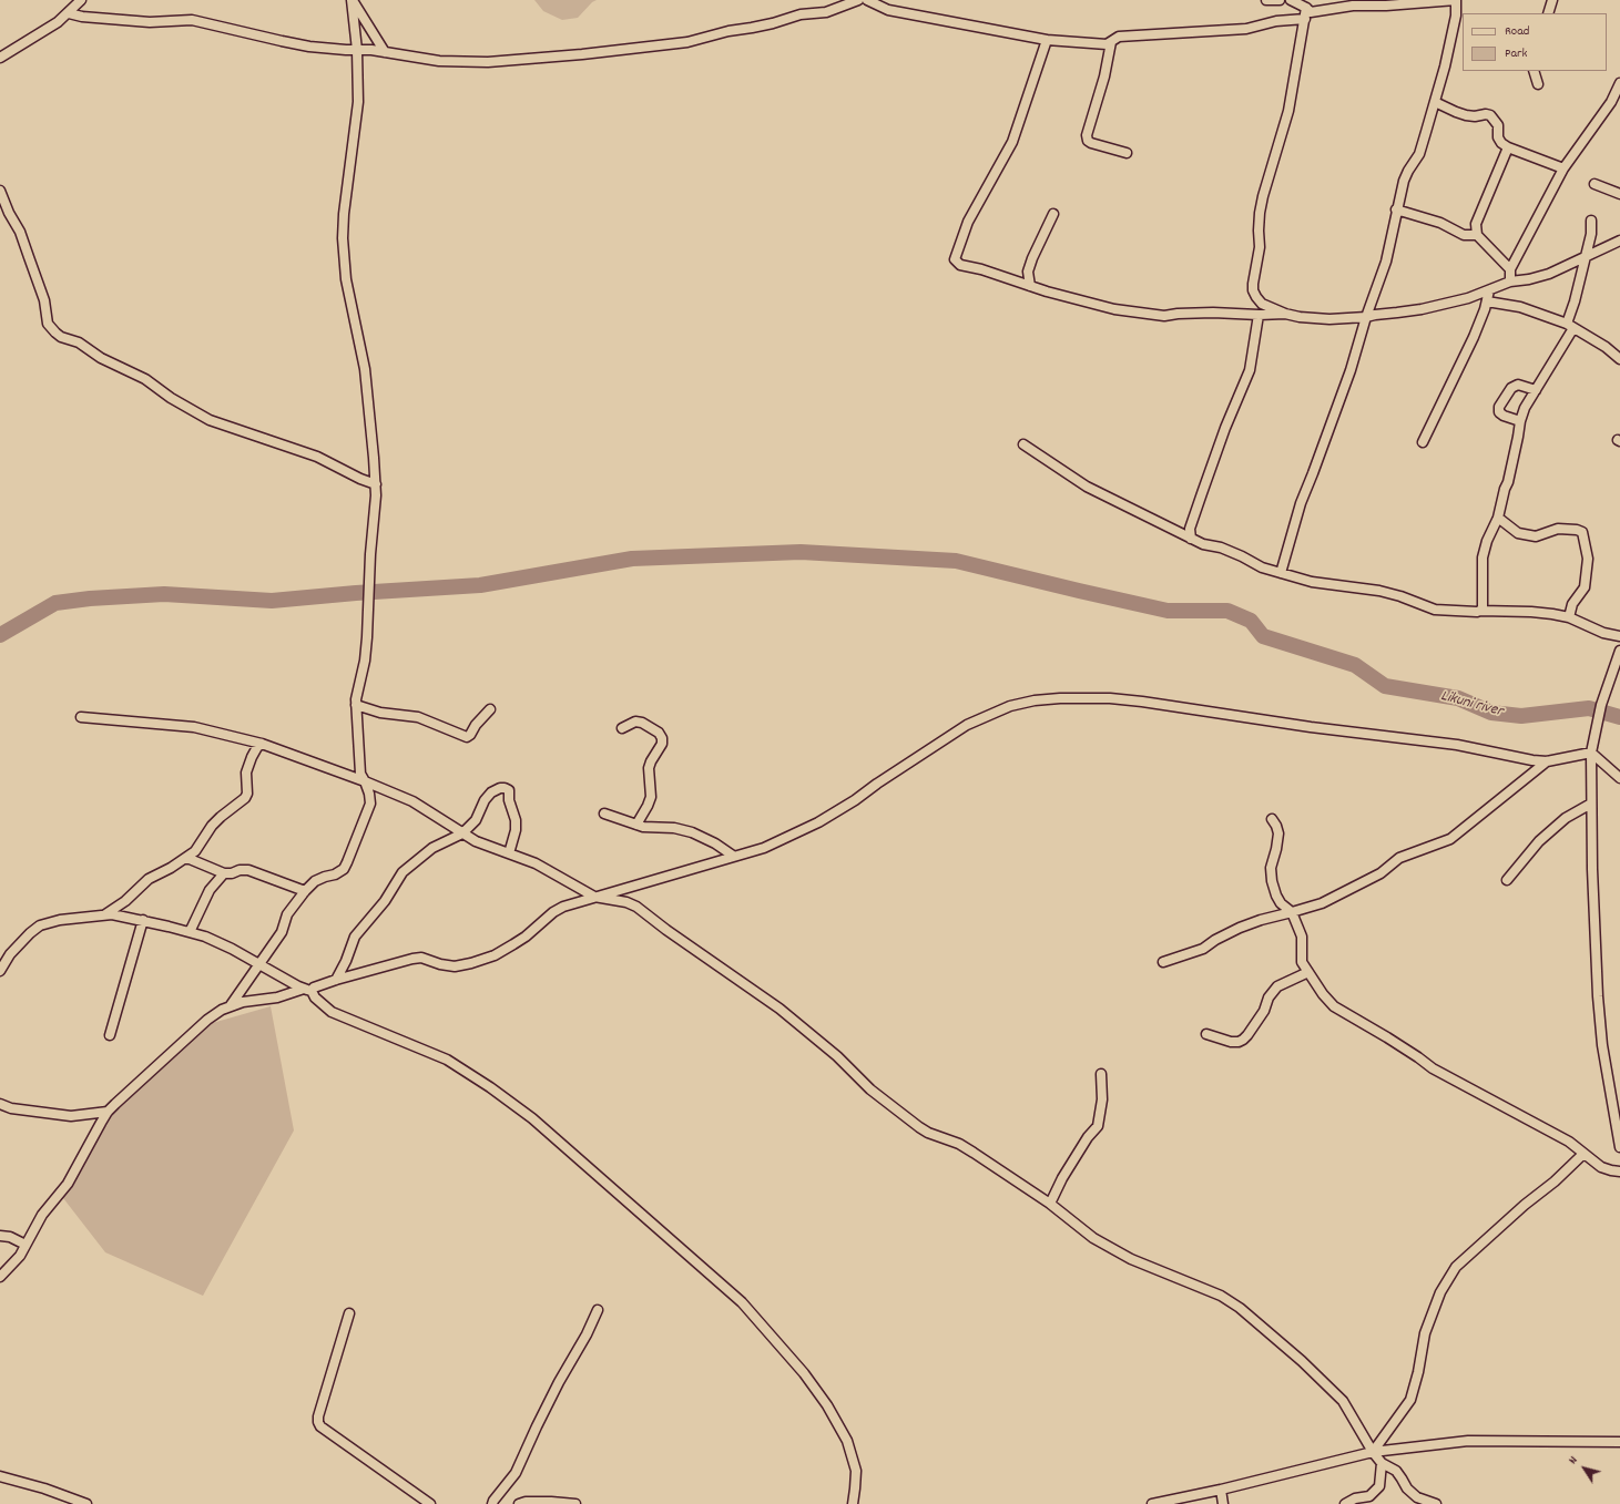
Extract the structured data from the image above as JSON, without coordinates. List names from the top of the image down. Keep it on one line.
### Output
{"water":["Likuni river"],"legend":["Road","Park"],"north":"top left"}
